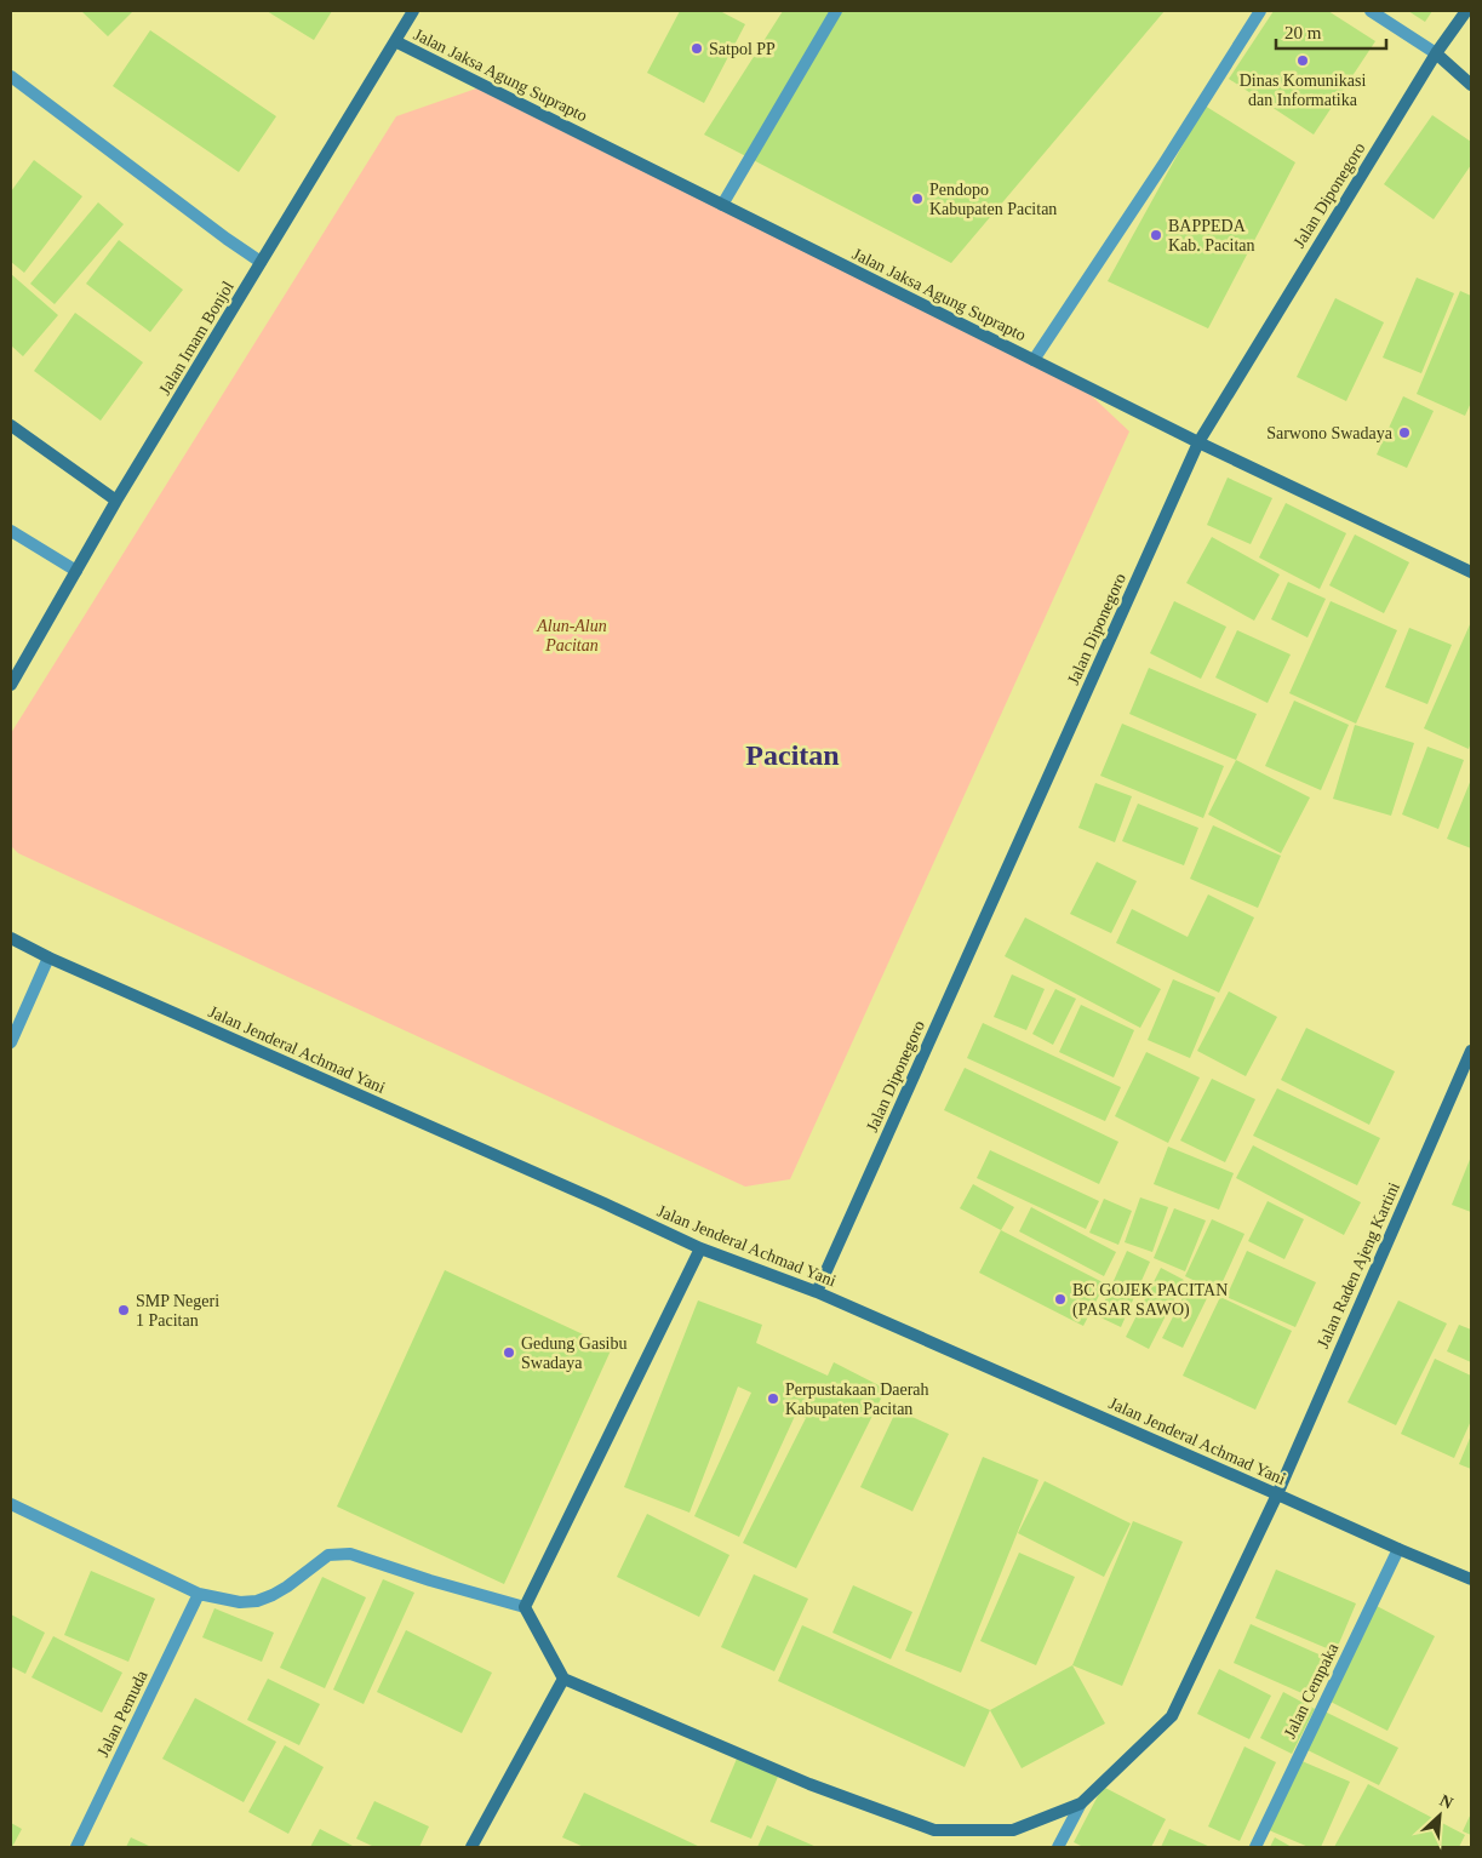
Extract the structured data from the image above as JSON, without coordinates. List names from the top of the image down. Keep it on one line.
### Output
{"streets":{"main road":["Jalan Jaksa Agung Suprapto","Jalan Diponegoro","Jalan Imam Bonjol","Jalan Jenderal Achmad Yani","Jalan Raden Ajeng Kartini"],"street":["Jalan Cempaka","Jalan Pemuda"]},"crossings":[["Jalan Jaksa Agung Suprapto","Jalan Diponegoro"],["Jalan Jaksa Agung Suprapto","Jalan Imam Bonjol"],["Jalan Diponegoro","Jalan Jenderal Achmad Yani"],["Jalan Jenderal Achmad Yani","Jalan Raden Ajeng Kartini"],["Jalan Jenderal Achmad Yani","Jalan Cempaka"]],"districts":["Pacitan"],"parks":["Alun-Alun Pacitan"],"places":["Satpol PP","Dinas Komunikasi dan Informatika","Pendopo Kabupaten Pacitan","BAPPEDA Kab. Pacitan","Sarwono Swadaya","BC GOJEK PACITAN (PASAR SAWO)","SMP Negeri 1 Pacitan","Gedung Gasibu Swadaya","Perpustakaan Daerah Kabupaten Pacitan"],"scale_bar":"20 m","north":"top right"}
